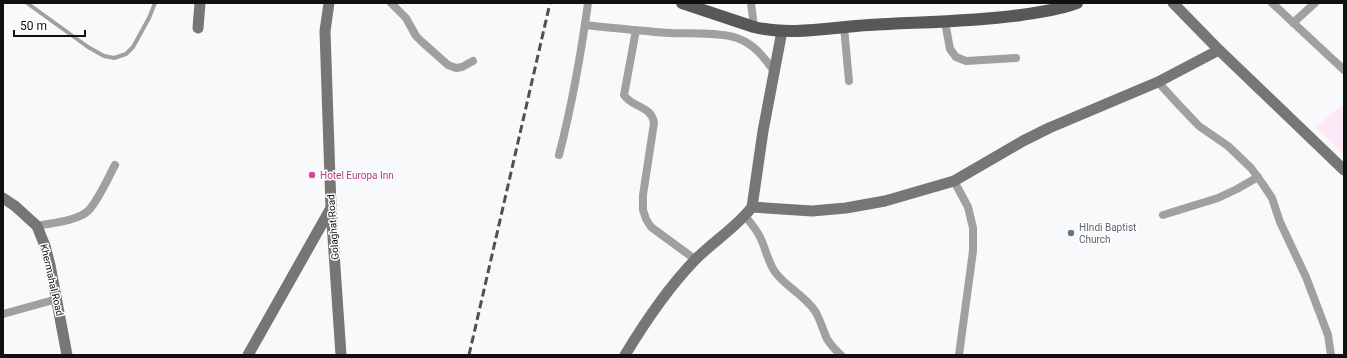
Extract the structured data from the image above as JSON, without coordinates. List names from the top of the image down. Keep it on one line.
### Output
{"streets":{"street":["Golaghat Road","Khermahal Road"]},"places":["Hotel Europa Inn","HIndi Baptist Church"],"scale_bar":"50 m"}
